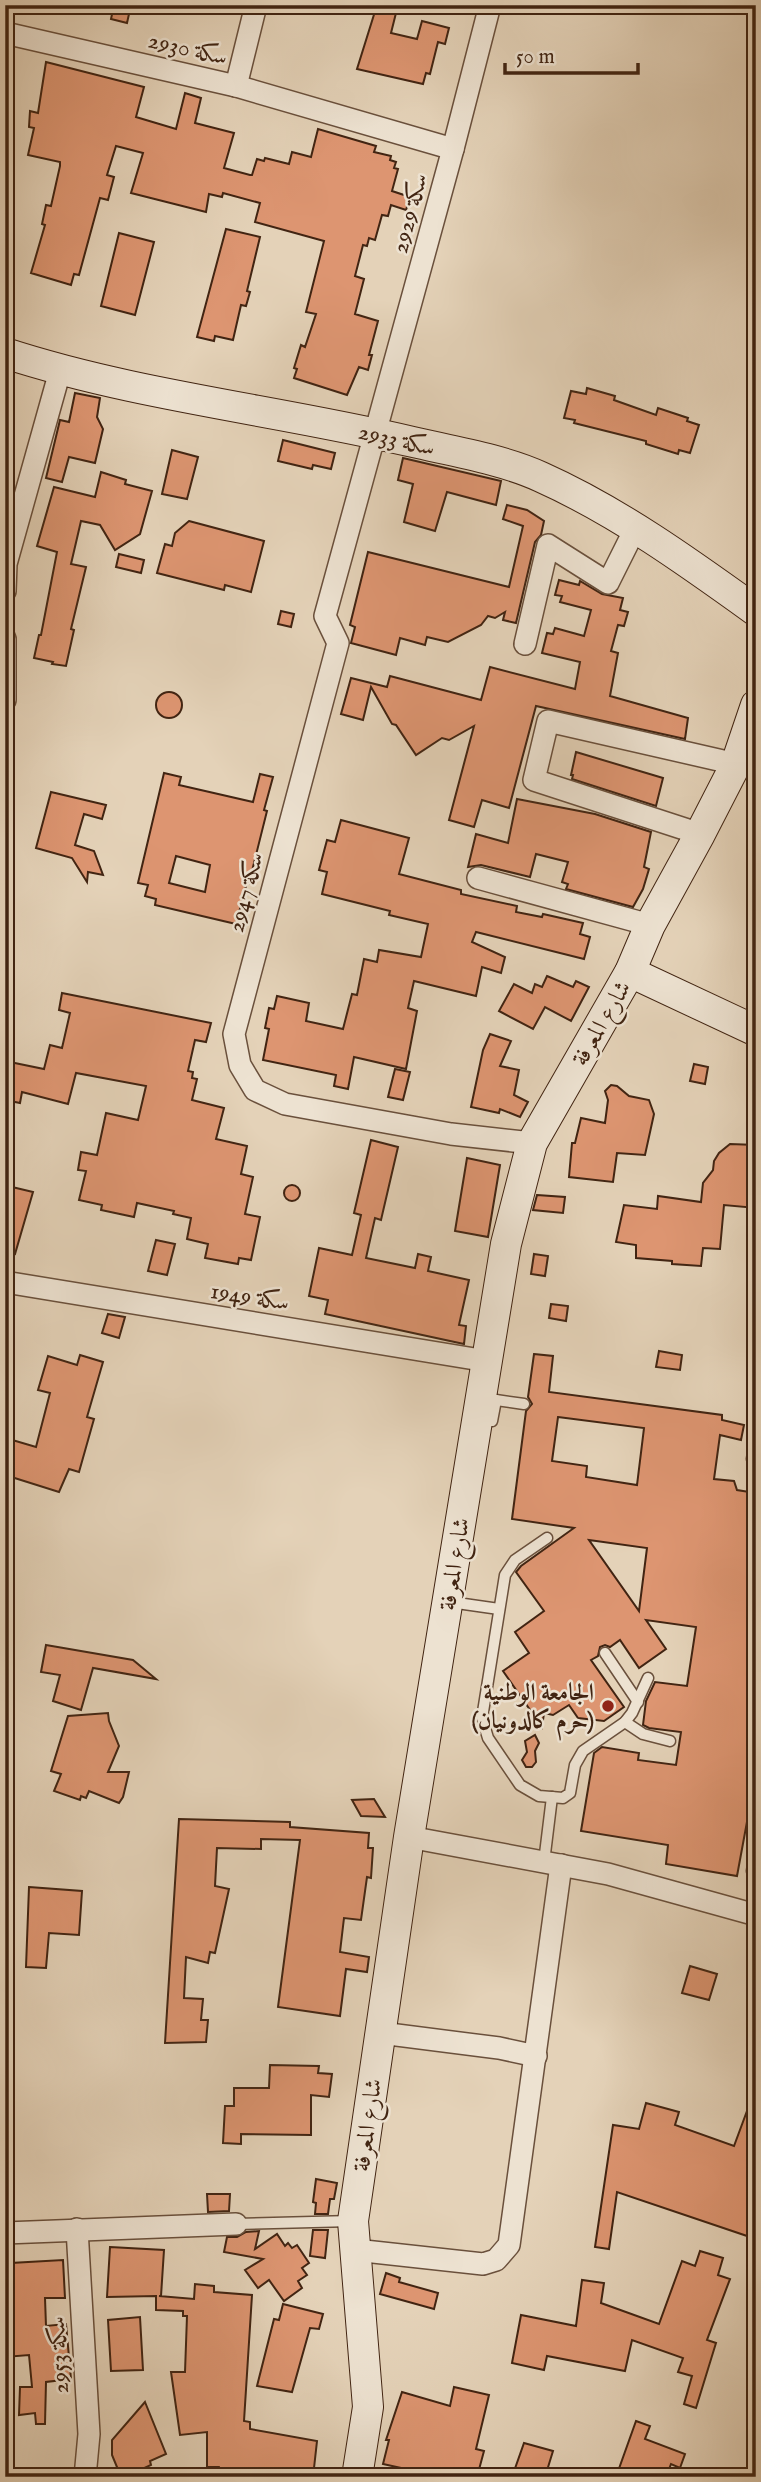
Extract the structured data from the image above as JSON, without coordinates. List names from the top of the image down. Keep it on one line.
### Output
{"streets":{"street":["سكة 2930","سكة 2929","سكة 2933","سكة 2947","شارع المعرفة","سكة 1949","سكة 2953"]},"crossings":[["سكة 2930","سكة 2929"],["سكة 2929","سكة 2933"],["سكة 2929","سكة 2947"],["سكة 2933","سكة 2947"],["سكة 2947","شارع المعرفة"],["شارع المعرفة","سكة 1949"]],"places":["الجامعة الوطنية (حرم كالدونيان)"],"scale_bar":"50 m"}
